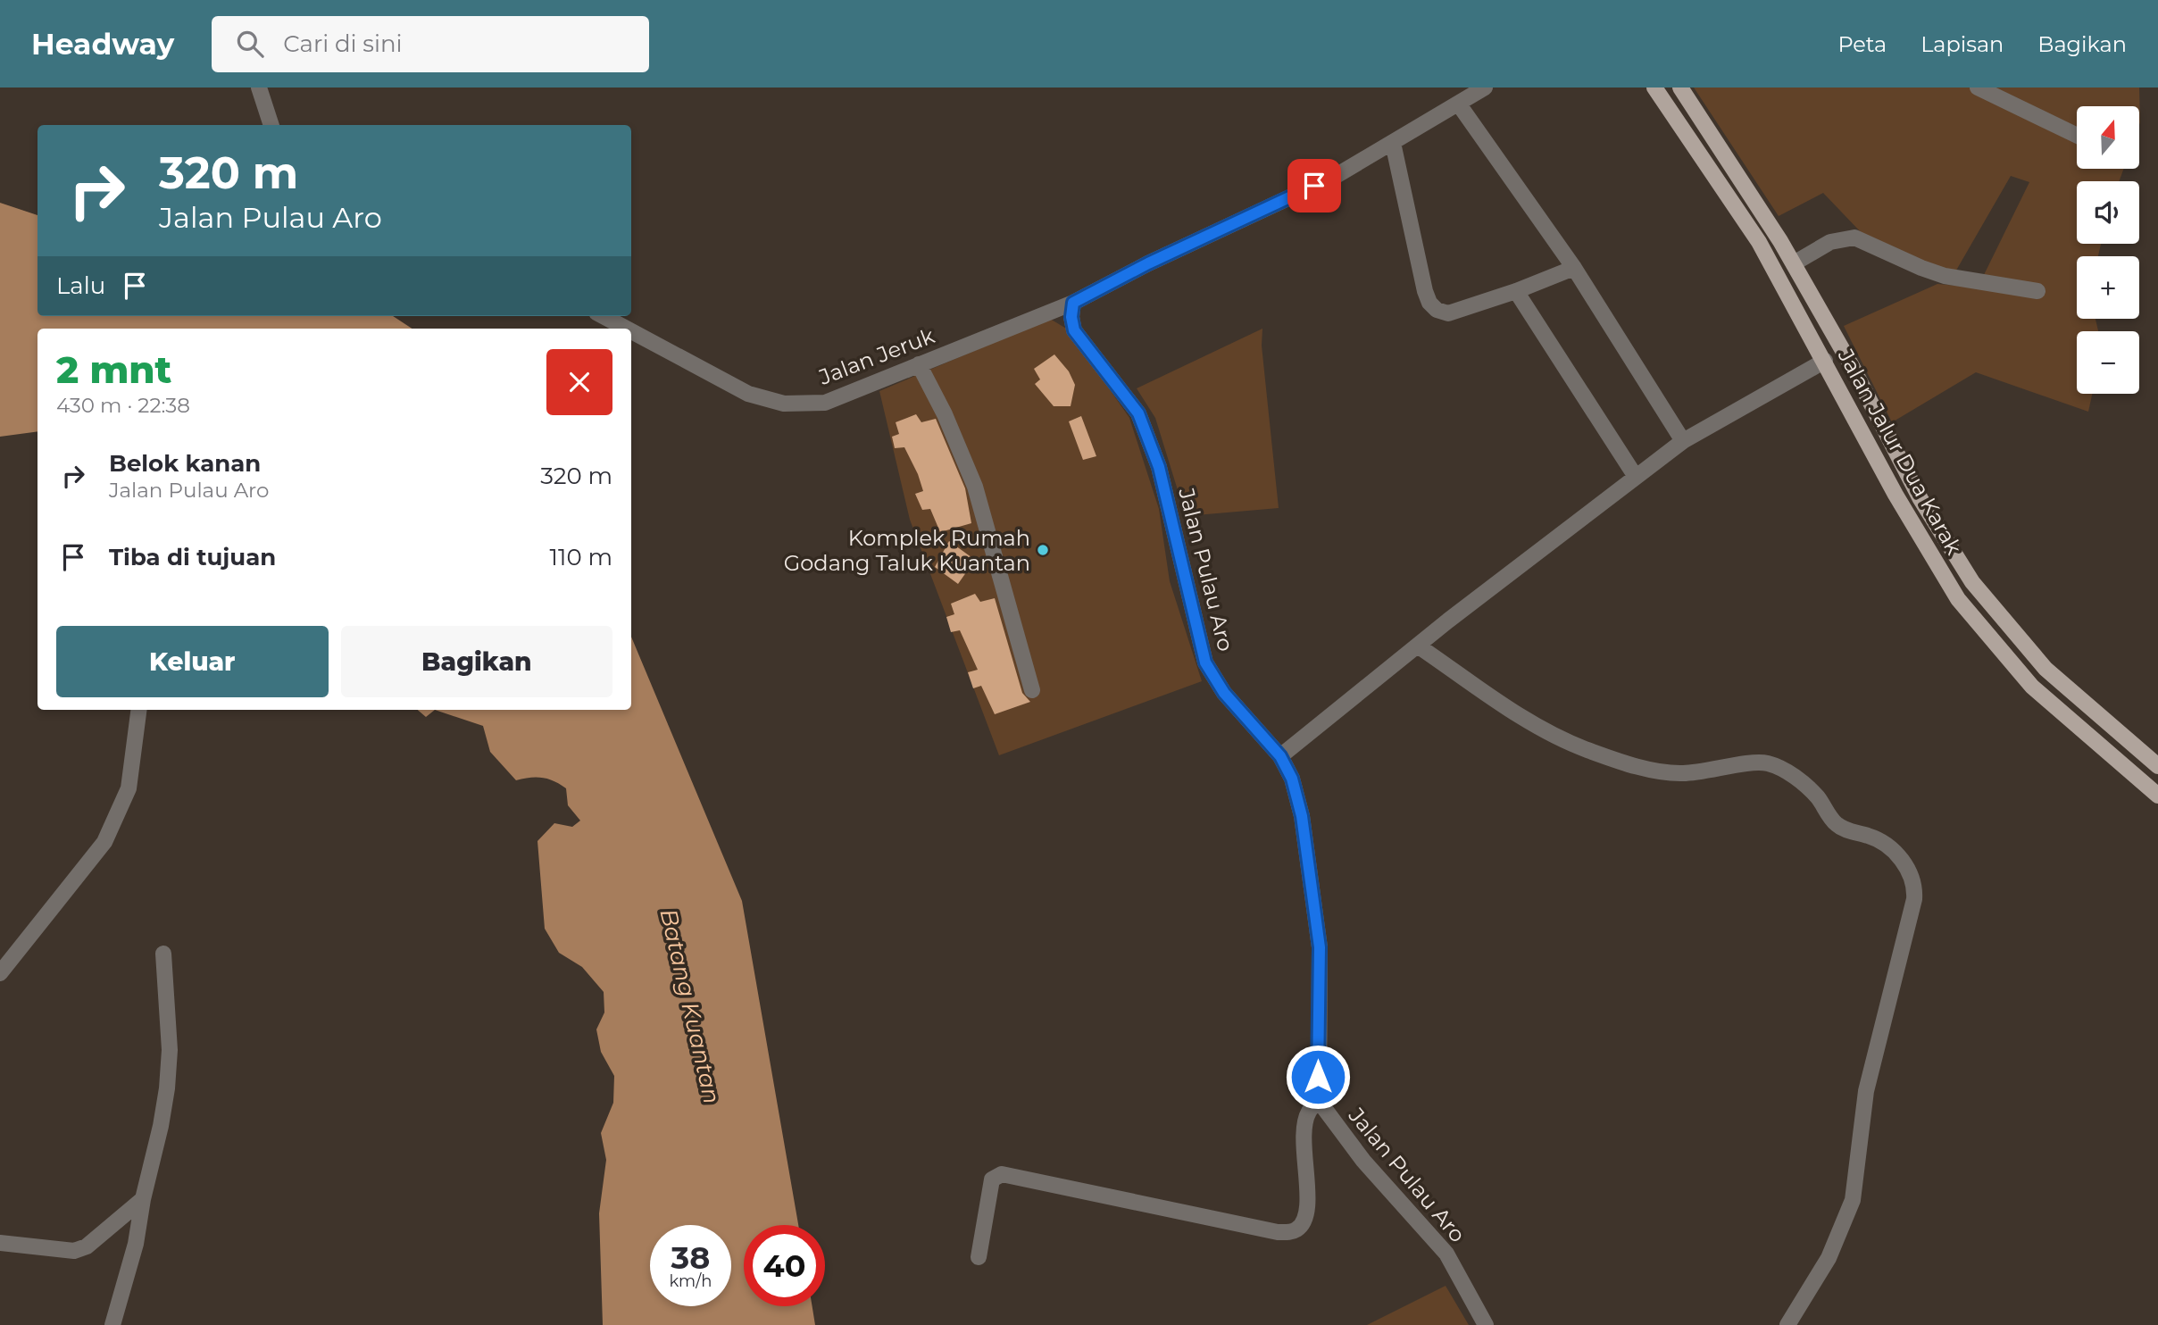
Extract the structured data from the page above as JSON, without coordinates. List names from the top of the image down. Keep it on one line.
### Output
{"streets":{"main road":["Jalan Jalur Dua Karak"],"street":["Jalan Jeruk","Jalan Pulau Aro"]},"crossings":[["Jalan Jeruk","Jalan Pulau Aro"]],"water":["Batang Kuantan"],"places":["Komplek Rumah Godang Taluk Kuantan"],"north":"top","page":{"header":"Headway","search":"Cari di sini","nav":["Peta","Lapisan","Bagikan"],"map_buttons":["+","−"],"turn":["320 m","Jalan Pulau Aro"],"then":"Lalu","heading":["2 mnt","430 m · 22:38"],"list":[{"name":"Belok kanan","note":"Jalan Pulau Aro","value":"320 m"},{"name":"Tiba di tujuan","value":"110 m"}],"buttons":["Keluar","Bagikan"],"speed":"38 km/h","limit":"40"}}
